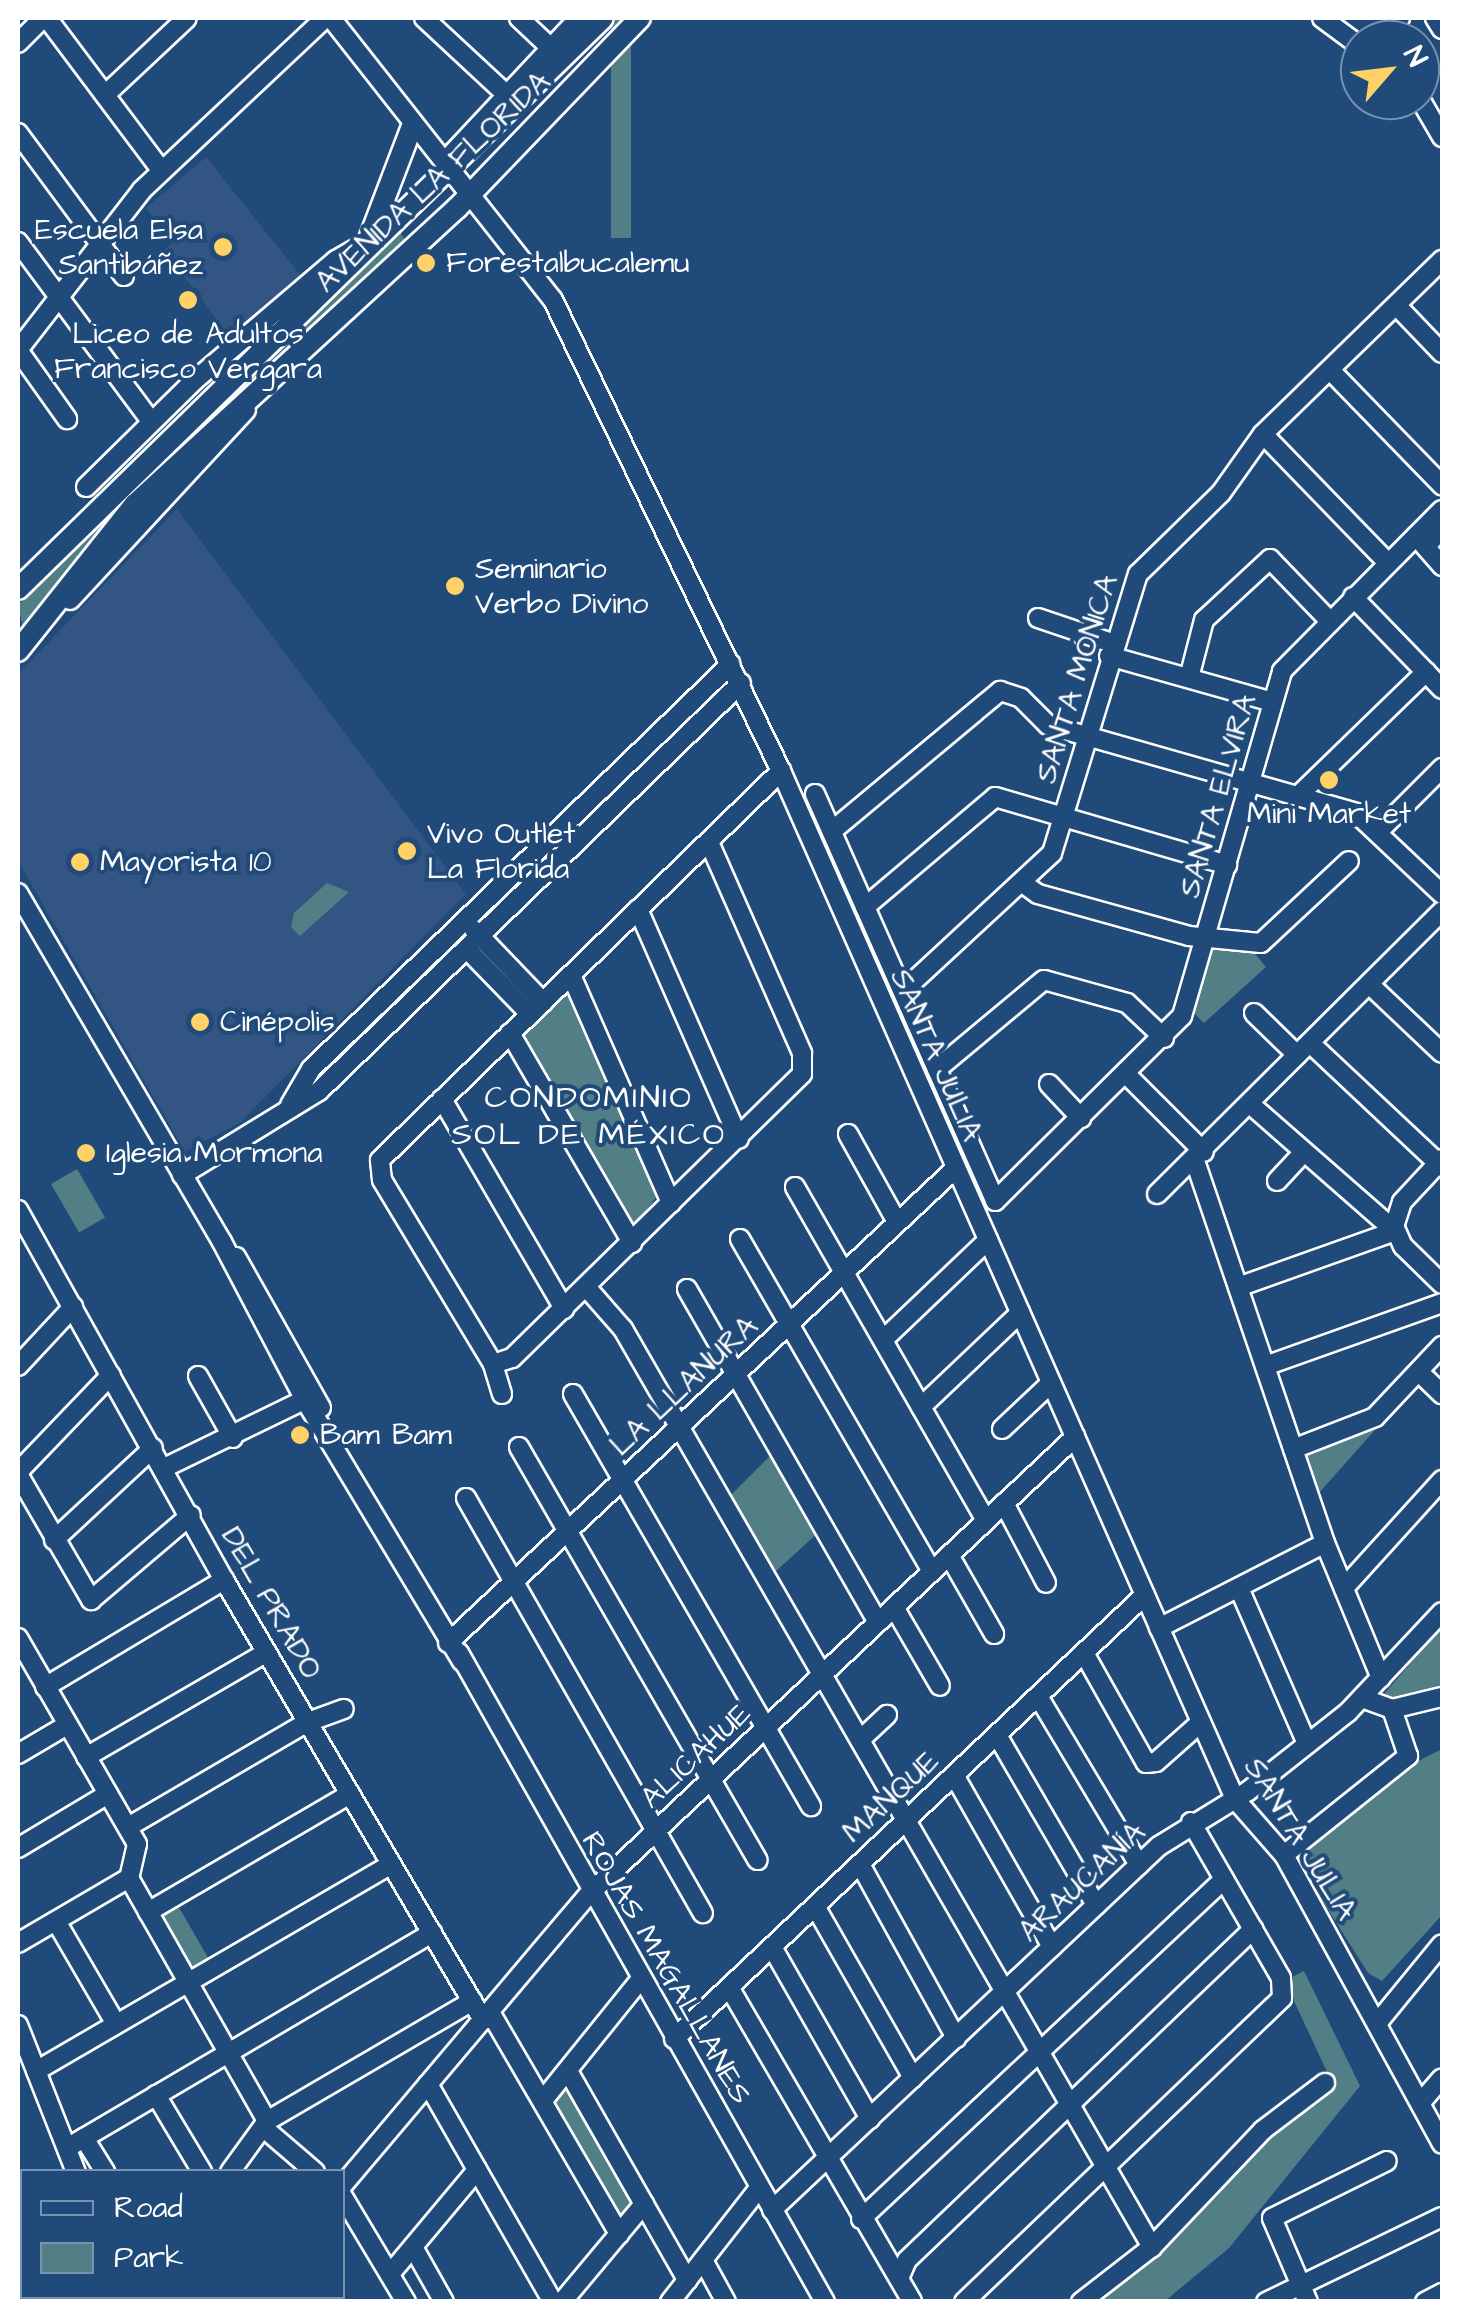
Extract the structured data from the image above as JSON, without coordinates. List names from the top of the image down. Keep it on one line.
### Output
{"streets":{"main road":["AVENIDA LA FLORIDA"],"street":["SANTA MÓNICA","SANTA ELVIRA","SANTA JULIA","LA LLANURA","DEL PRADO","ALICAHUE","MANQUE","ARAUCANÍA","ROJAS MAGALLANES"]},"crossings":[["AVENIDA LA FLORIDA","SANTA JULIA"],["SANTA MÓNICA","SANTA JULIA"],["SANTA ELVIRA","SANTA JULIA"],["SANTA JULIA","LA LLANURA"],["SANTA JULIA","ALICAHUE"],["SANTA JULIA","MANQUE"],["SANTA JULIA","ARAUCANÍA"],["LA LLANURA","ROJAS MAGALLANES"],["DEL PRADO","ALICAHUE"],["ALICAHUE","ROJAS MAGALLANES"],["MANQUE","ROJAS MAGALLANES"],["ARAUCANÍA","ROJAS MAGALLANES"]],"districts":["CONDOMINIO SOL DE MÉXICO"],"places":["Escuela Elsa Santibáñez","Forestalbucalemu","Liceo de Adultos Francisco Vergara","Seminario Verbo Divino","Mini Market","Vivo Outlet La Florida","Mayorista 10","Cinépolis","Iglesia Mormona","Bam Bam"],"legend":["Road","Park"],"north":"top right"}
